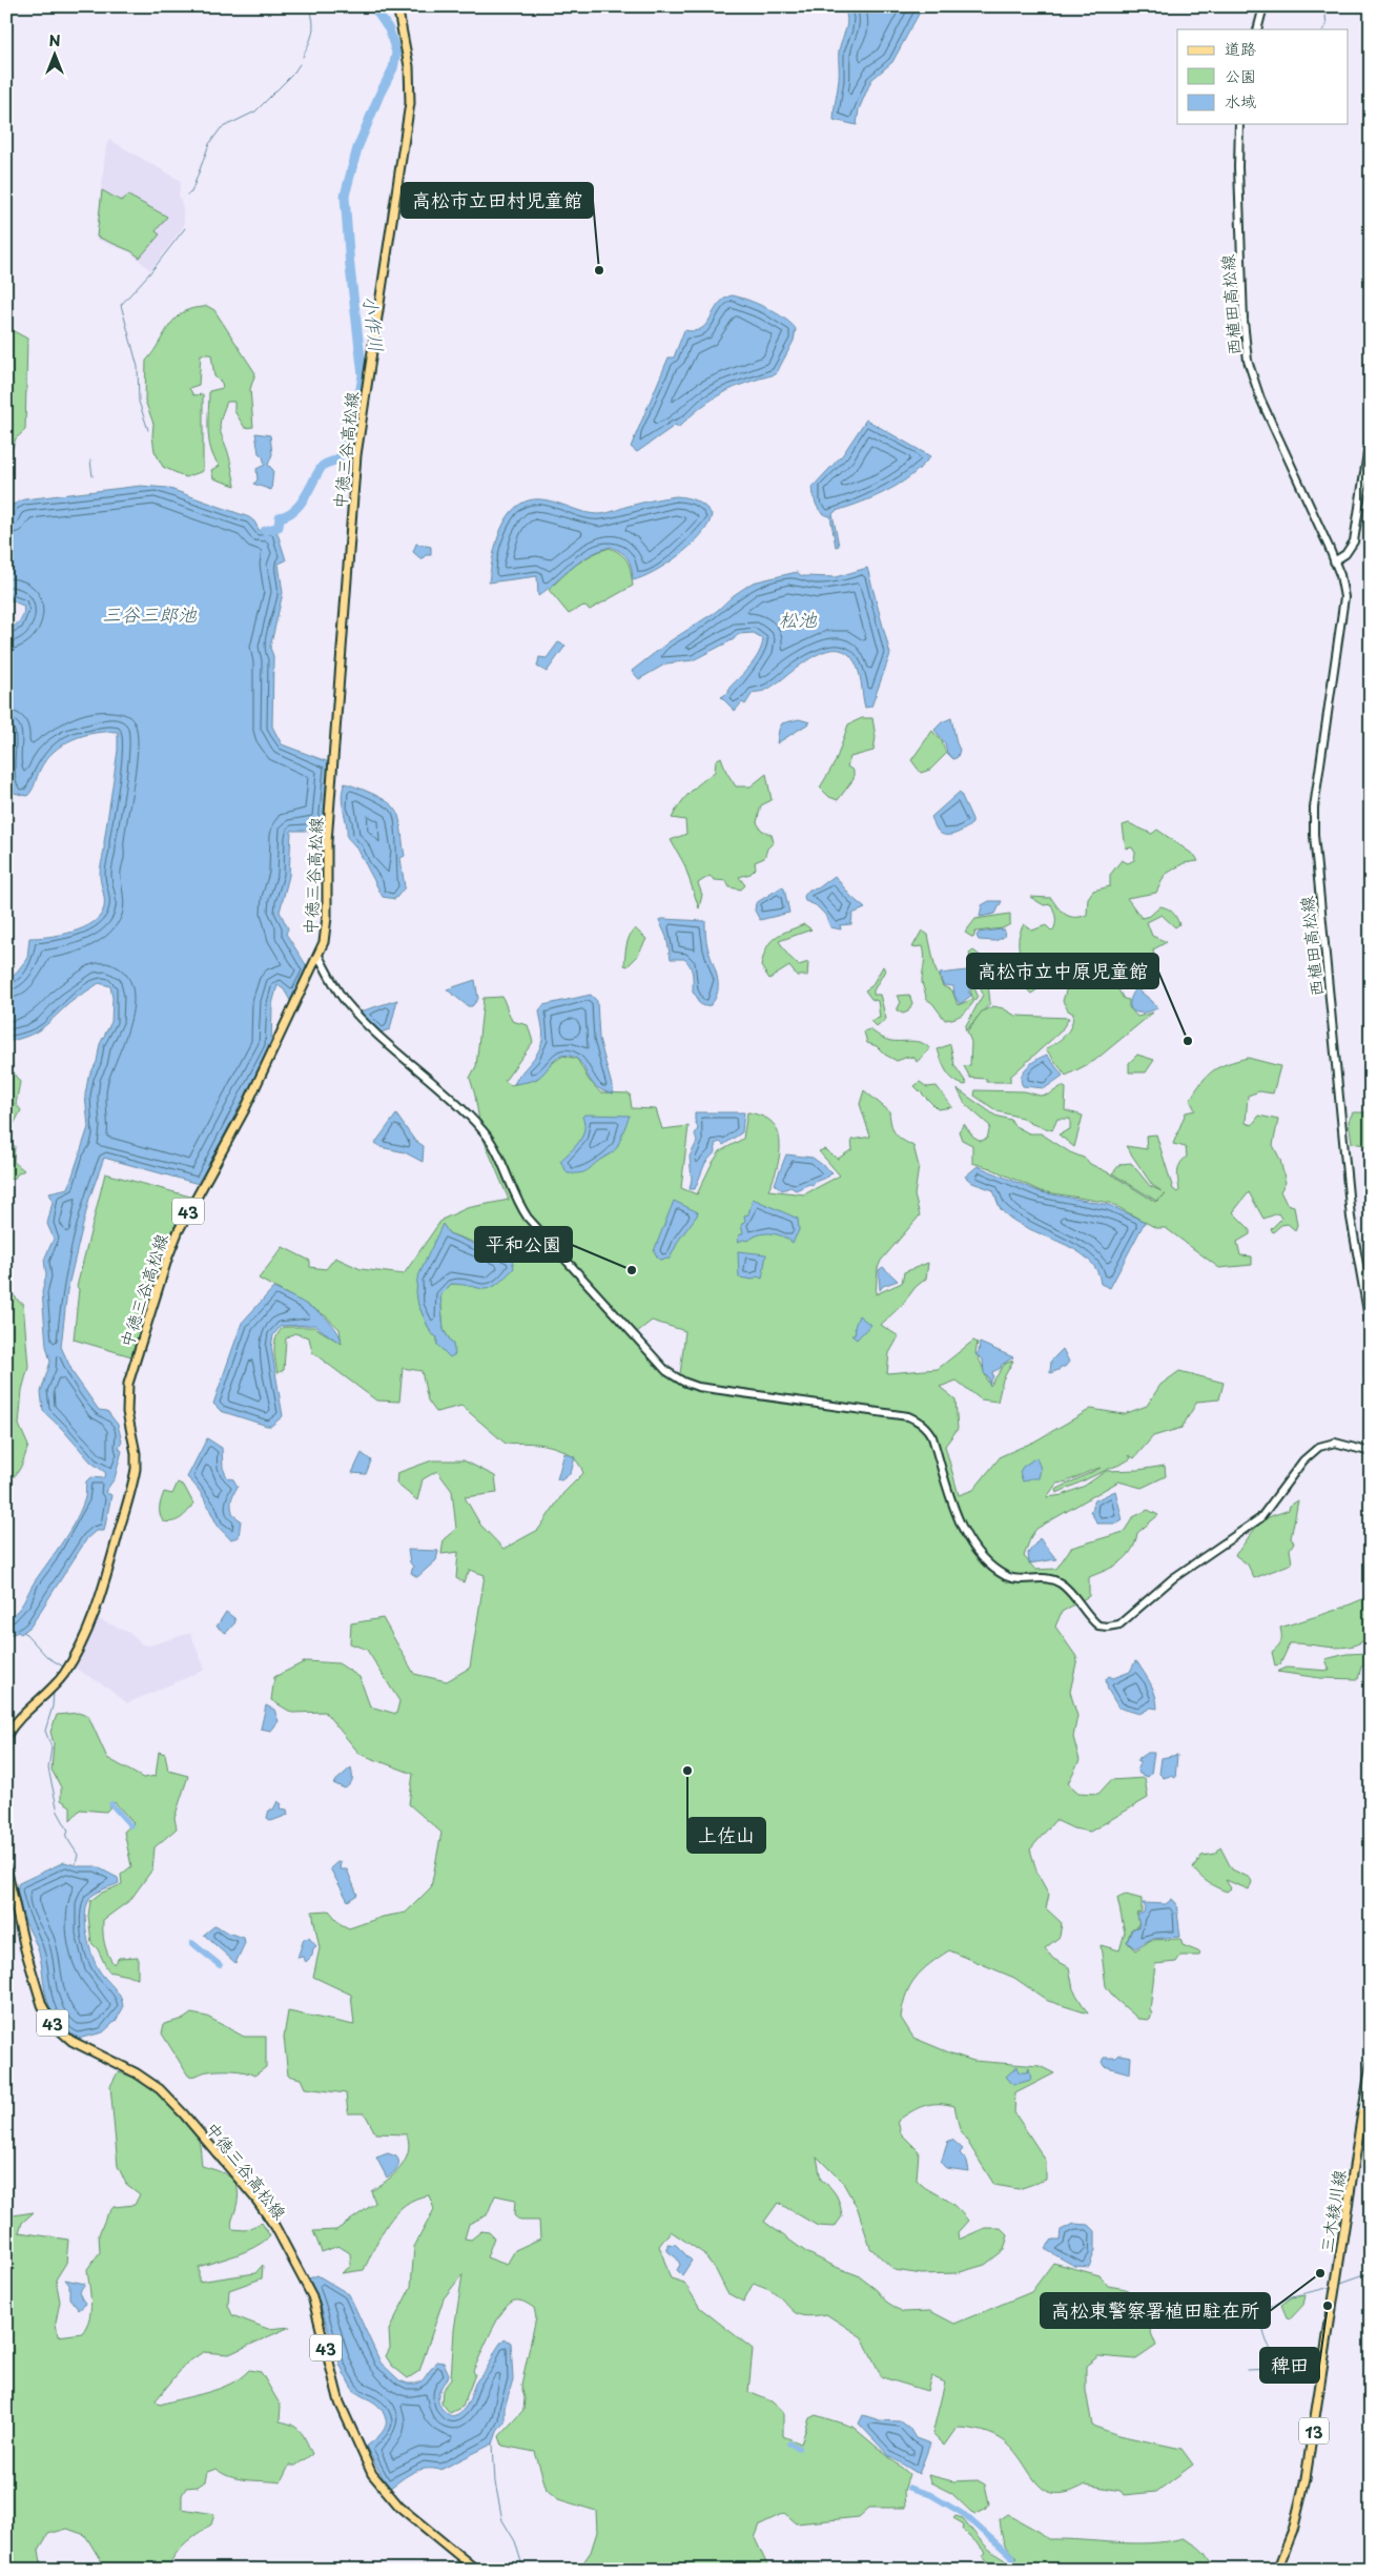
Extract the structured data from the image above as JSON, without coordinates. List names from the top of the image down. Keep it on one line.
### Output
{"streets":{"main road":["西植田高松線","中徳三谷高松線","43","三木綾川線","13"]},"water":["小作川","三谷三郎池","松池"],"places":["高松市立田村児童館","高松市立中原児童館","平和公園","上佐山","高松東警察署植田駐在所","稗田"],"legend":["道路","公園","水域"],"north":"top"}
